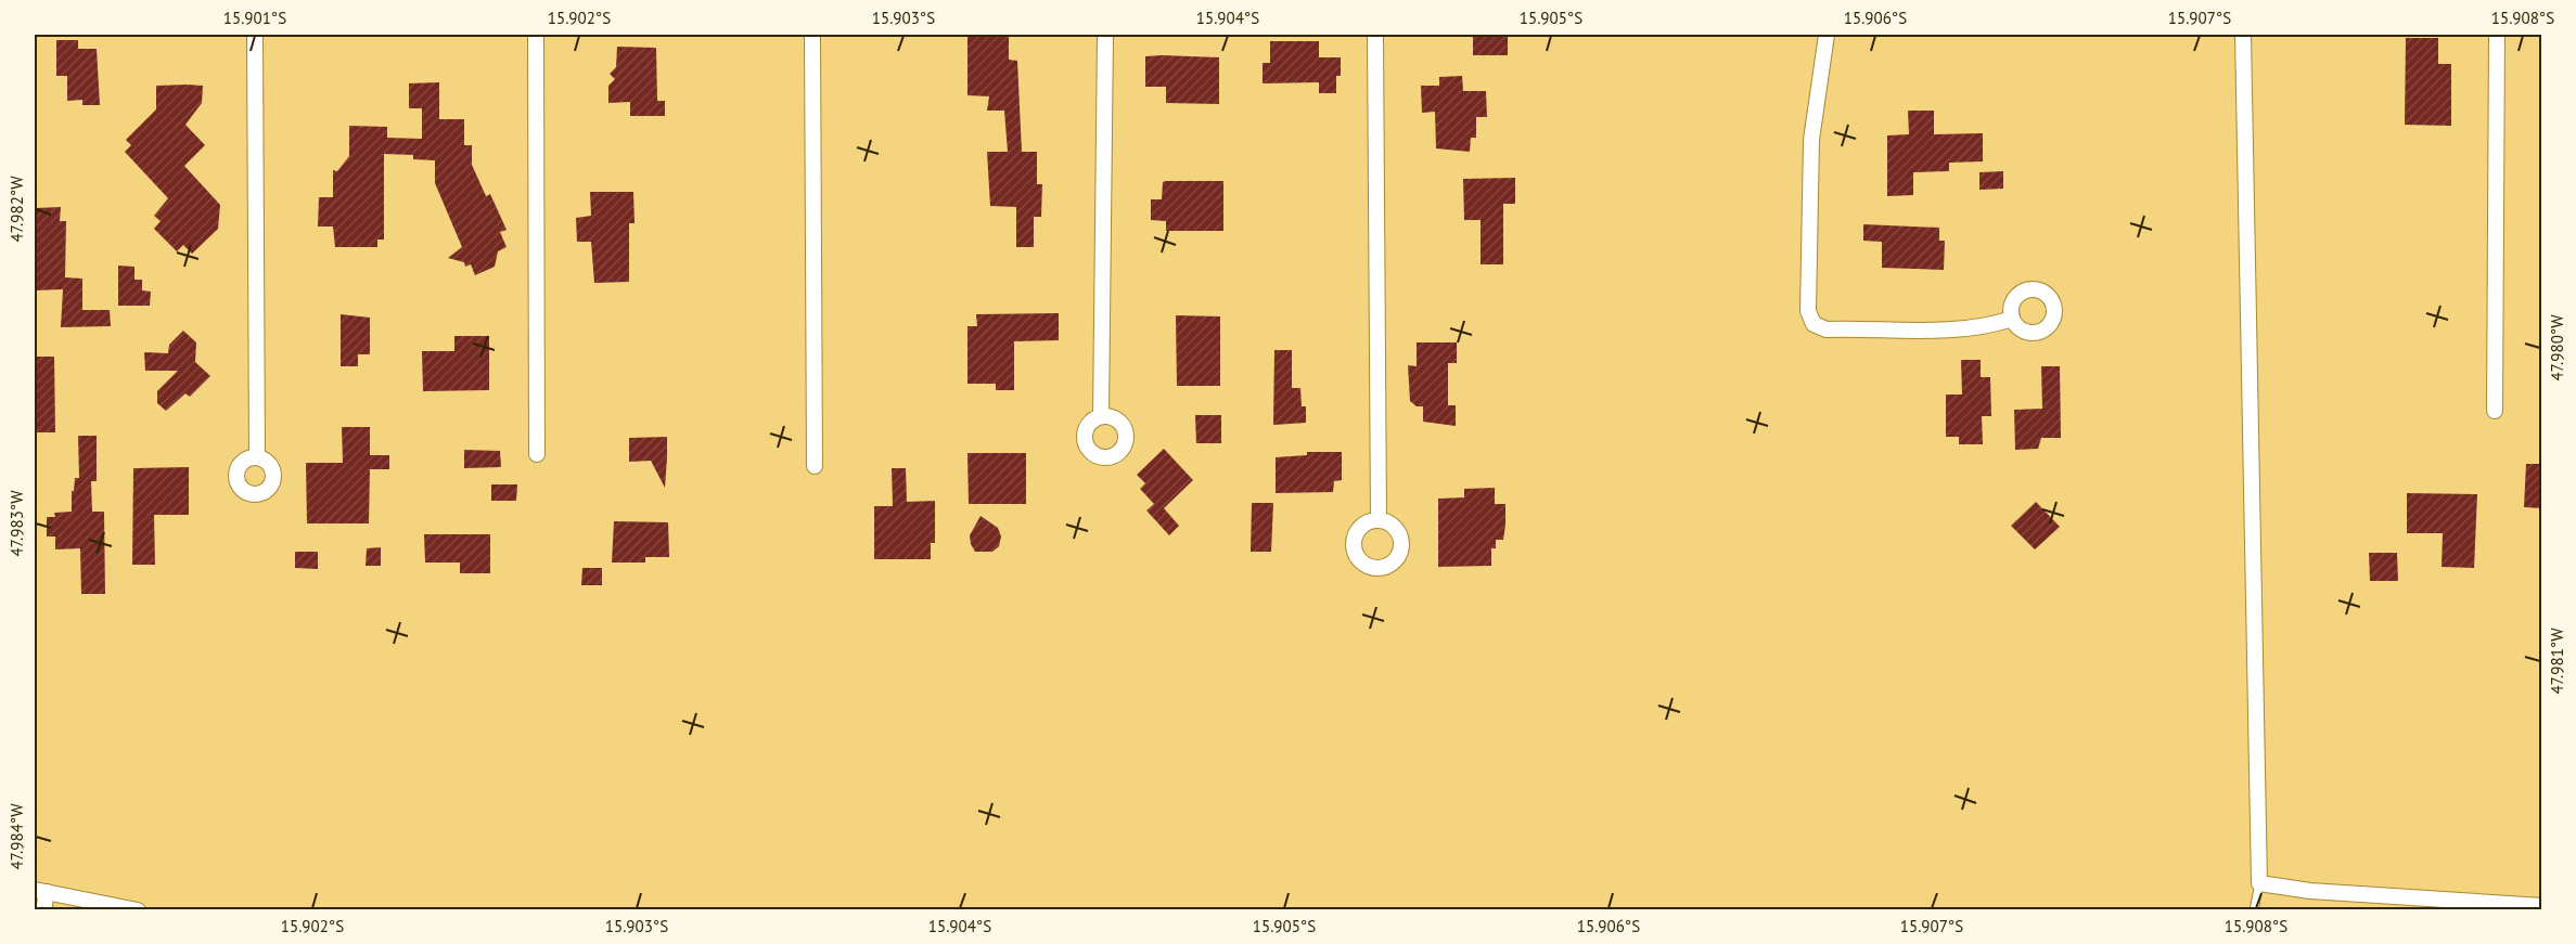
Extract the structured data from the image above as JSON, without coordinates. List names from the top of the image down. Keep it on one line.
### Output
{"coordinates":["15.901°S","15.902°S","15.903°S","15.904°S","15.905°S","15.906°S","15.907°S","15.908°S","47.982°W","47.980°W","47.983°W","47.981°W","47.984°W"]}
